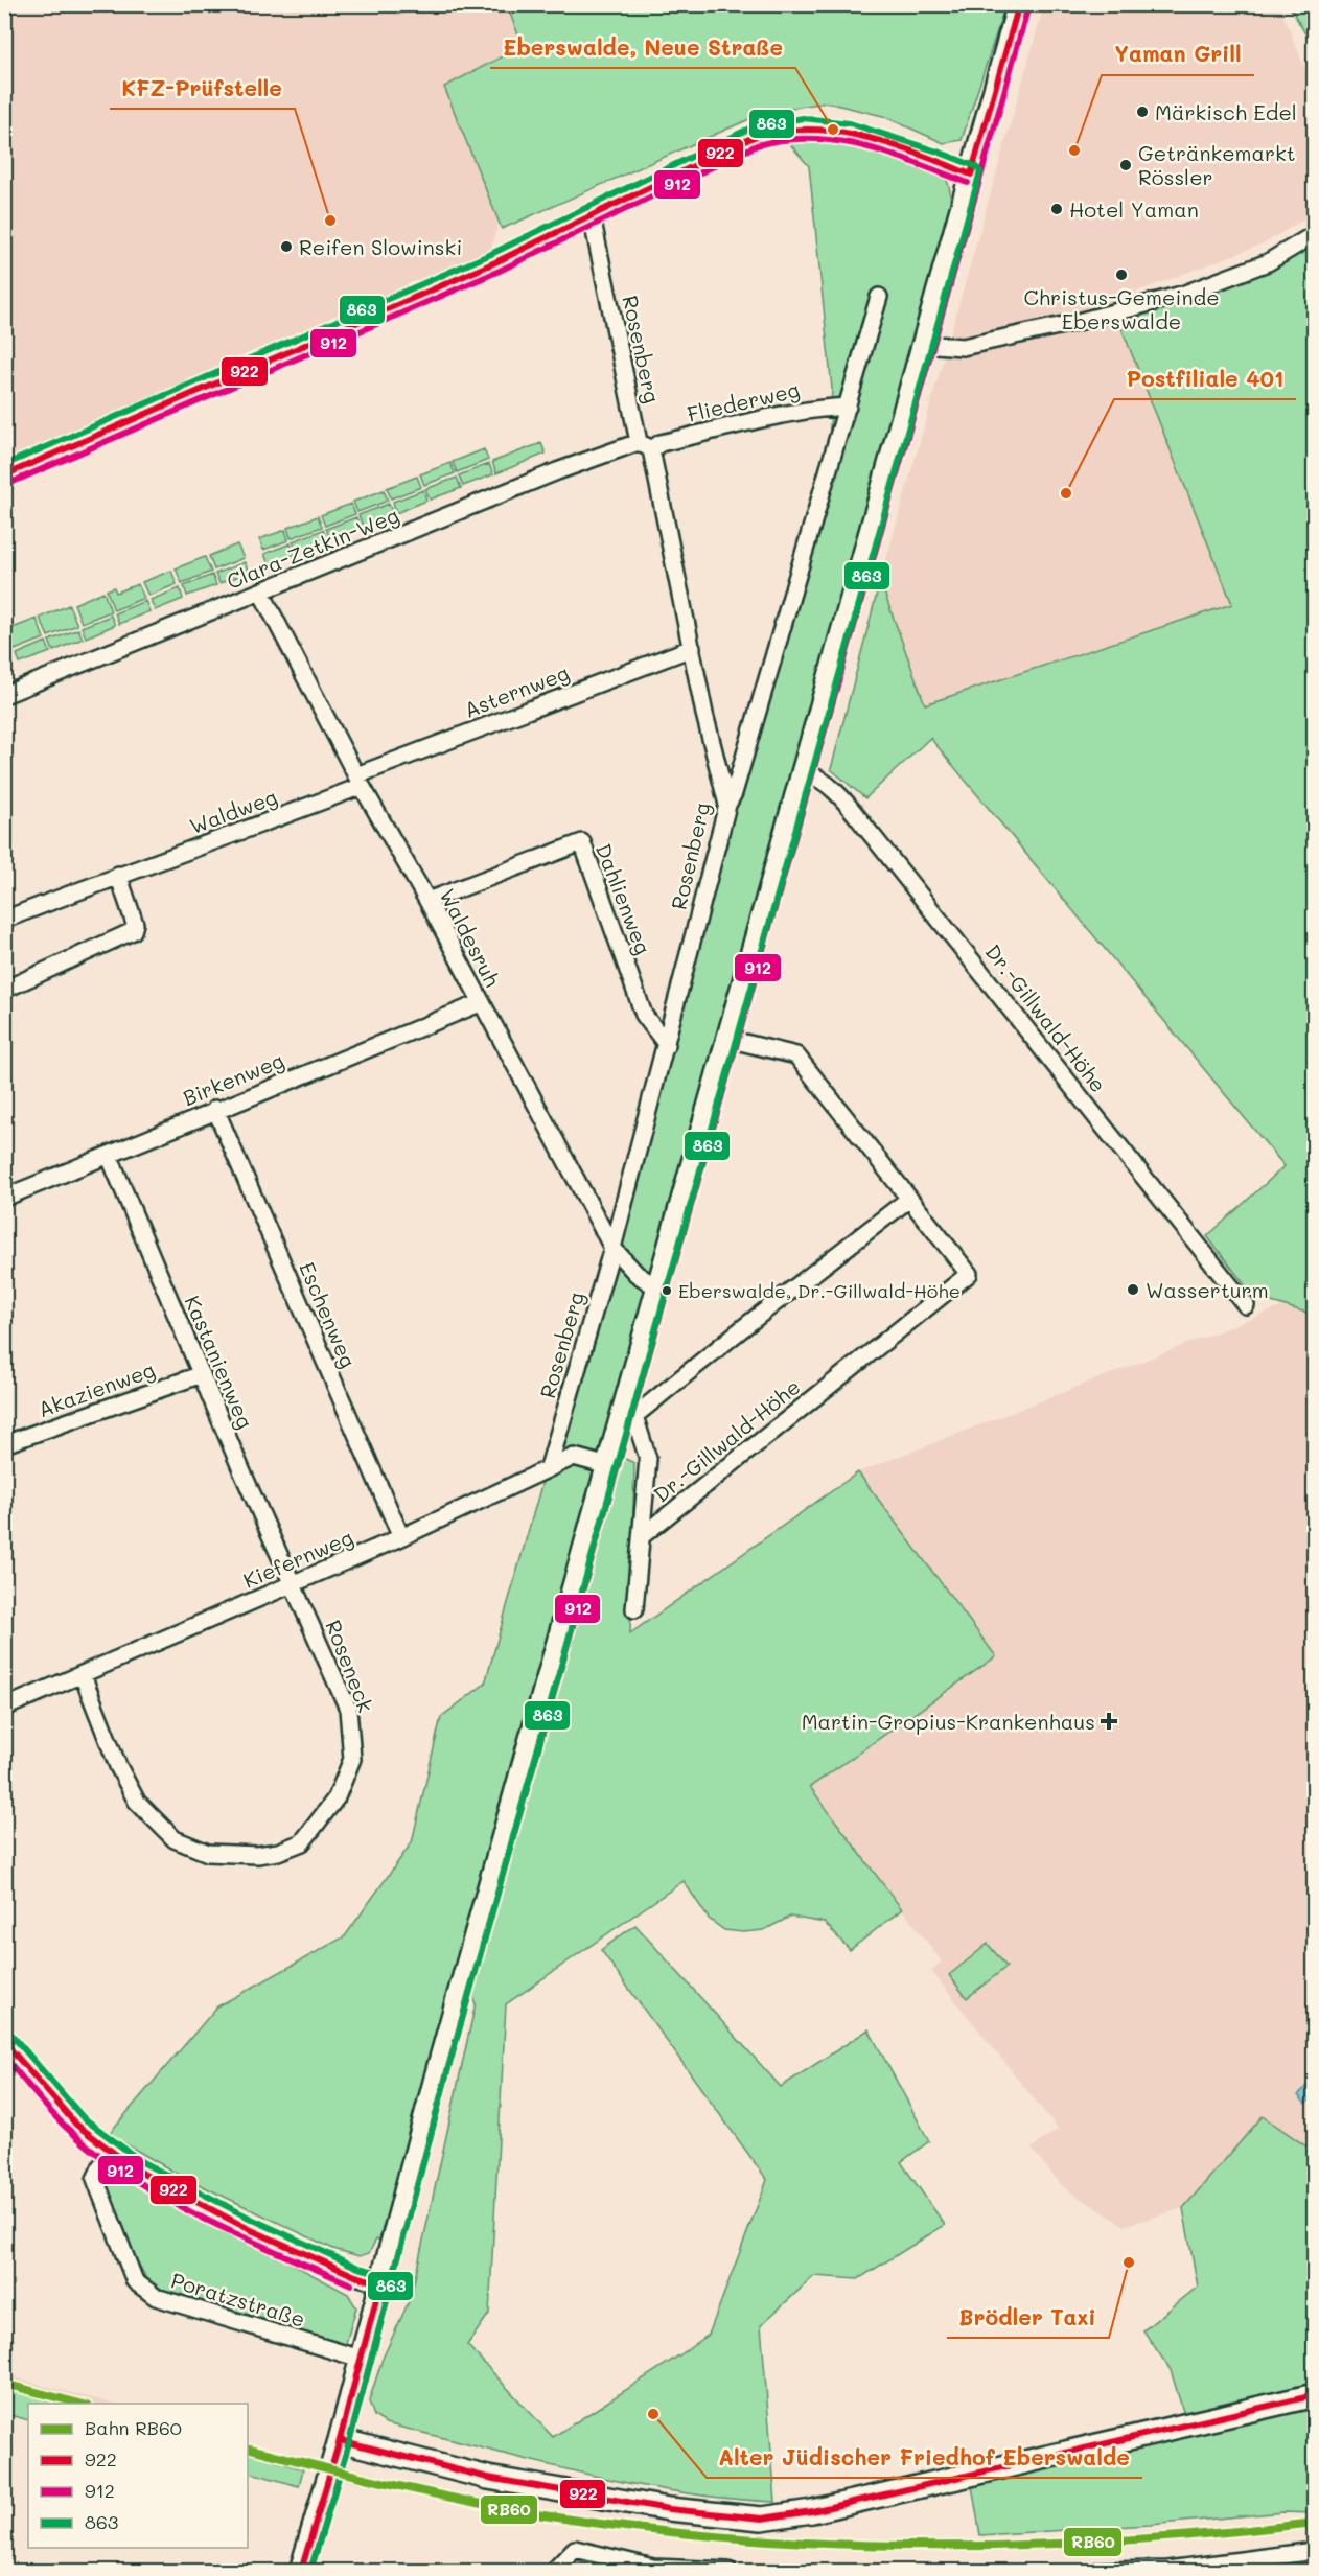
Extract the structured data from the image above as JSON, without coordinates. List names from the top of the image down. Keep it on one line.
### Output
{"streets":{"street":["Rosenberg","Fliederweg","Clara-Zetkin-Weg","Asternweg","Waldweg","Dahlienweg","Waldesruh","Dr.-Gillwald-Höhe","Birkenweg","Eschenweg","Kastanienweg","Akazienweg","Kiefernweg","Roseneck","Poratzstraße"]},"crossings":[["Rosenberg","Fliederweg"],["Rosenberg","Clara-Zetkin-Weg"],["Rosenberg","Asternweg"],["Rosenberg","Dahlienweg"],["Rosenberg","Waldesruh"],["Rosenberg","Kiefernweg"],["Fliederweg","Clara-Zetkin-Weg"],["Clara-Zetkin-Weg","Waldesruh"],["Asternweg","Waldweg"],["Asternweg","Waldesruh"],["Waldweg","Waldesruh"],["Dahlienweg","Waldesruh"],["Waldesruh","Birkenweg"],["Birkenweg","Eschenweg"],["Birkenweg","Kastanienweg"],["Eschenweg","Kiefernweg"],["Kastanienweg","Akazienweg"],["Kastanienweg","Kiefernweg"],["Kastanienweg","Roseneck"],["Kiefernweg","Roseneck"]],"places":{"other":["Märkisch Edel","Eberswalde, Neue Straße","Yaman Grill","Getränkemarkt Rössler","Hotel Yaman","KFZ-Prüfstelle","Reifen Slowinski","Christus-Gemeinde Eberswalde","Postfiliale 401","Wasserturm","Eberswalde, Dr.-Gillwald-Höhe","Brödler Taxi","Alter Jüdischer Friedhof Eberswalde"],"health":["Martin-Gropius-Krankenhaus"]},"lines":["transit line 922","transit line 912","transit line 863","rail line RB60"],"legend":["Bahn RB60","922","912","863"]}
